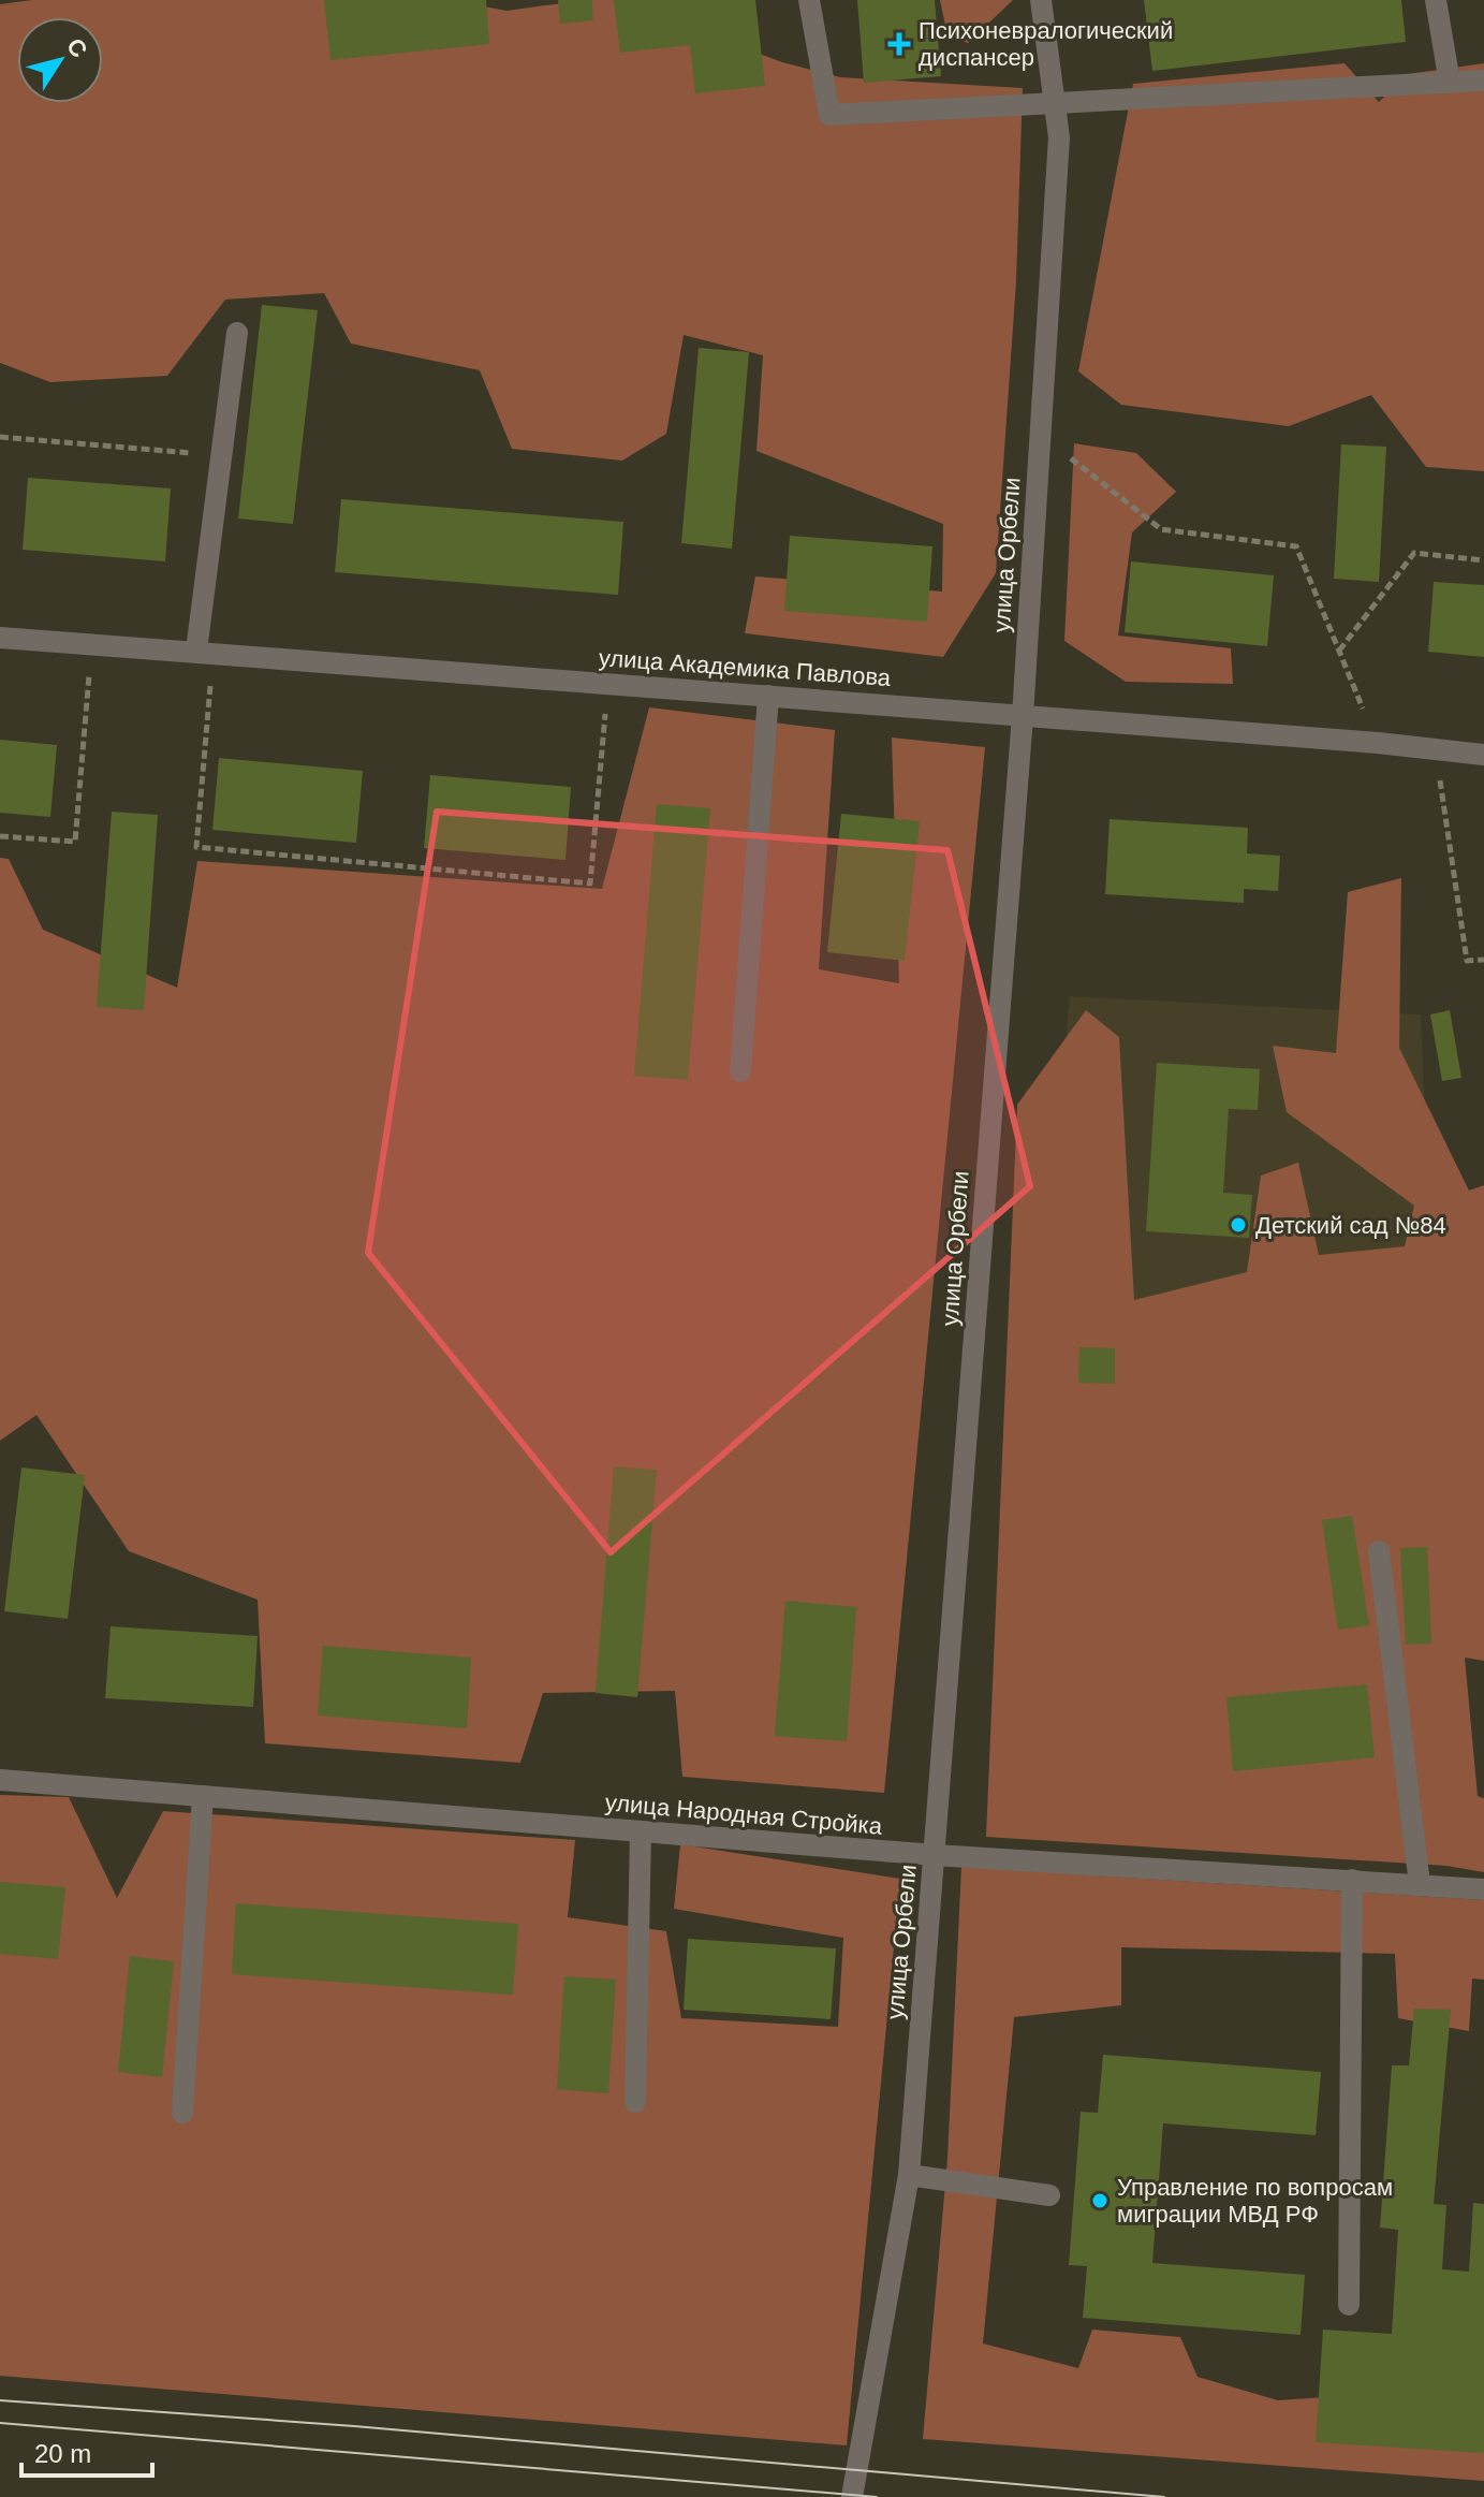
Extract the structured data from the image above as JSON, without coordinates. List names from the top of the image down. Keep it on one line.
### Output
{"streets":{"street":["улица Орбели","улица Академика Павлова","улица Народная Стройка"]},"crossings":[["улица Орбели","улица Академика Павлова"],["улица Орбели","улица Народная Стройка"]],"places":{"health":["Психоневралогический диспансер"],"other":["Детский сад №84","Управление по вопросам миграции МВД РФ"]},"scale_bar":"20 m","north":"top right"}
